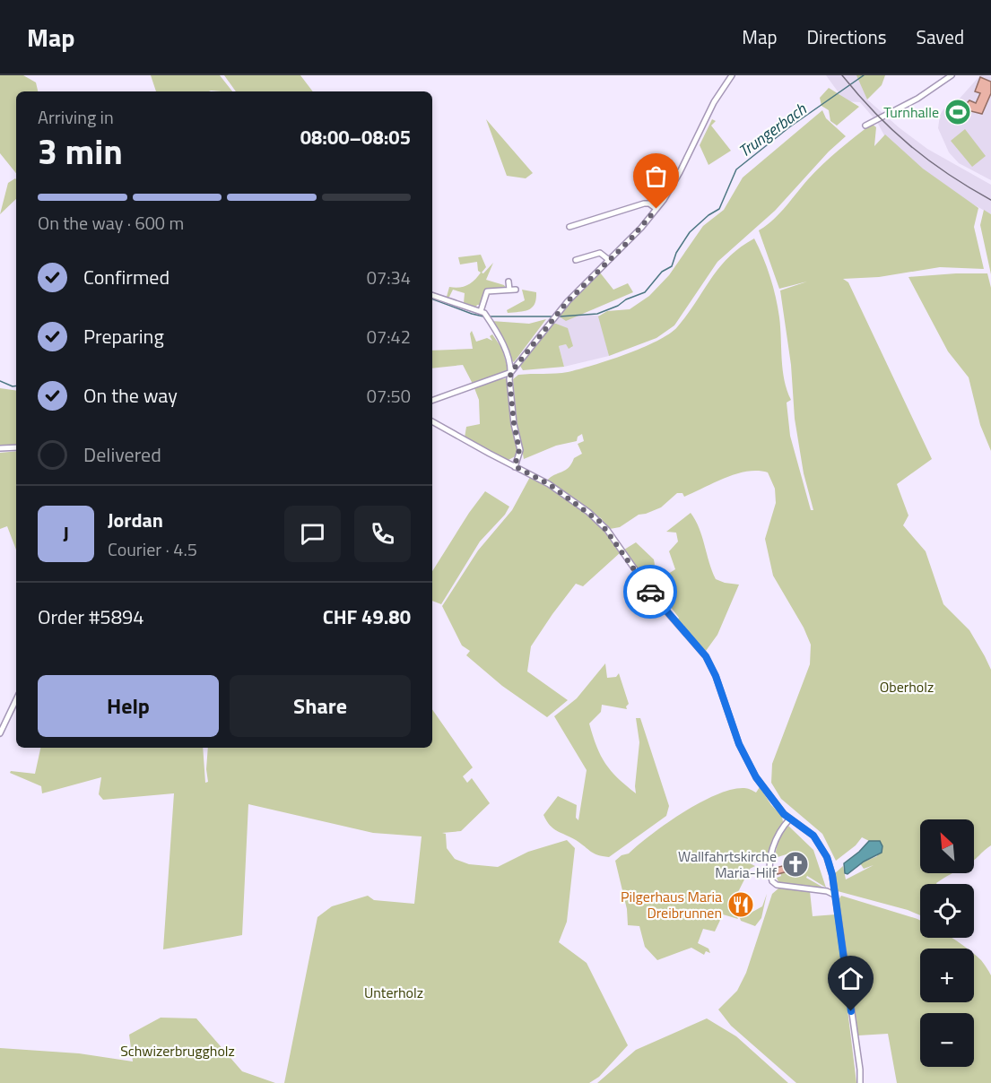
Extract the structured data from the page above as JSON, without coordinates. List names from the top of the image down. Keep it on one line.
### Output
{"water":["Trungerbach"],"parks":["Oberholz","Unterholz","Schwizerbruggholz"],"places":{"sports":["Turnhalle"],"church":["Wallfahrtskirche Maria-Hilf"],"restaurant":["Pilgerhaus Maria Dreibrunnen"]},"north":"top left","page":{"header":"Map","nav":["Map","Directions","Saved"],"heading":["3 min","Arriving in","08:00–08:05"],"panel":["Jordan","Courier · 4.5","Order #5894","CHF 49.80"],"bar":"On the way · 600 m","list":[["Confirmed","07:34"],["Preparing","07:42"],["On the way","07:50"],"Delivered"],"round":"J","buttons":["Help","Share"],"map_buttons":["+","−"]}}
